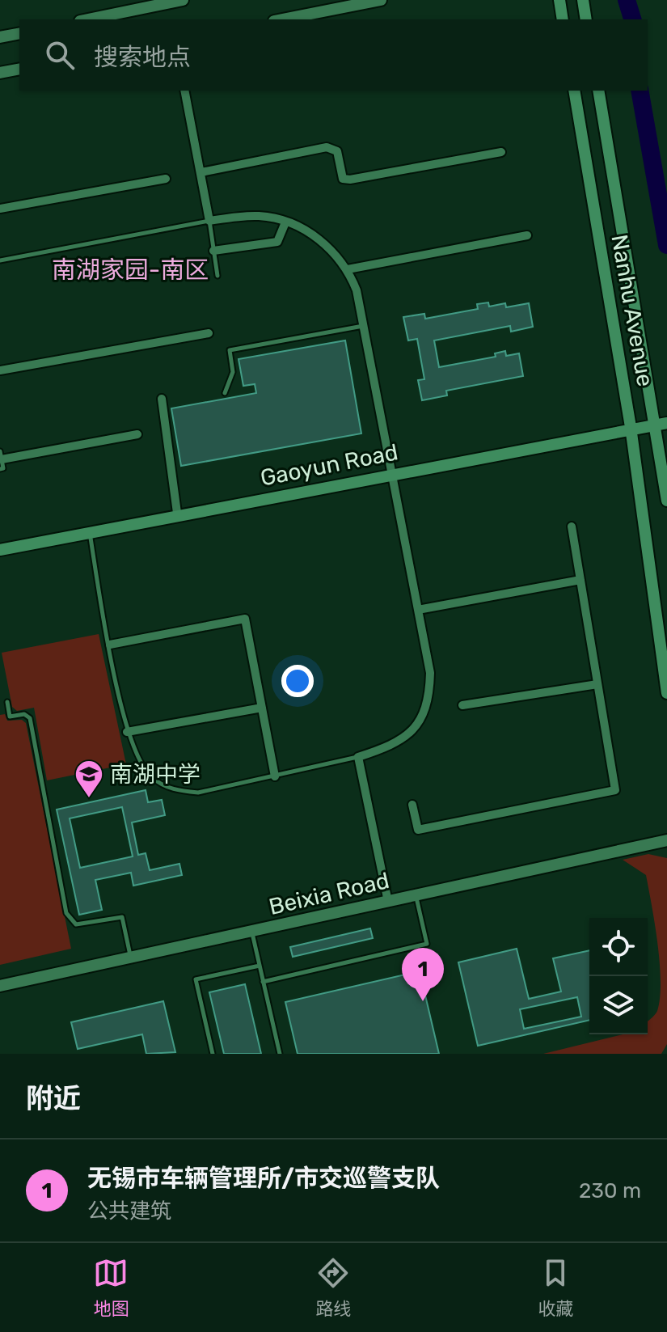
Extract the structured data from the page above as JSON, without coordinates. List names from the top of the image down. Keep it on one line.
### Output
{"streets":{"main road":["Nanhu Avenue","Gaoyun Road"],"street":["Beixia Road"]},"crossings":[["Nanhu Avenue","Gaoyun Road"]],"districts":["南湖家园-南区"],"places":{"school or university":["南湖中学"]},"page":{"search":"搜索地点","pins":"1","heading":"附近","list":[{"mark":"1","name":"无锡市车辆管理所/市交巡警支队","note":"公共建筑","value":"230 m"}],"nav":["地图","路线","收藏"]}}
